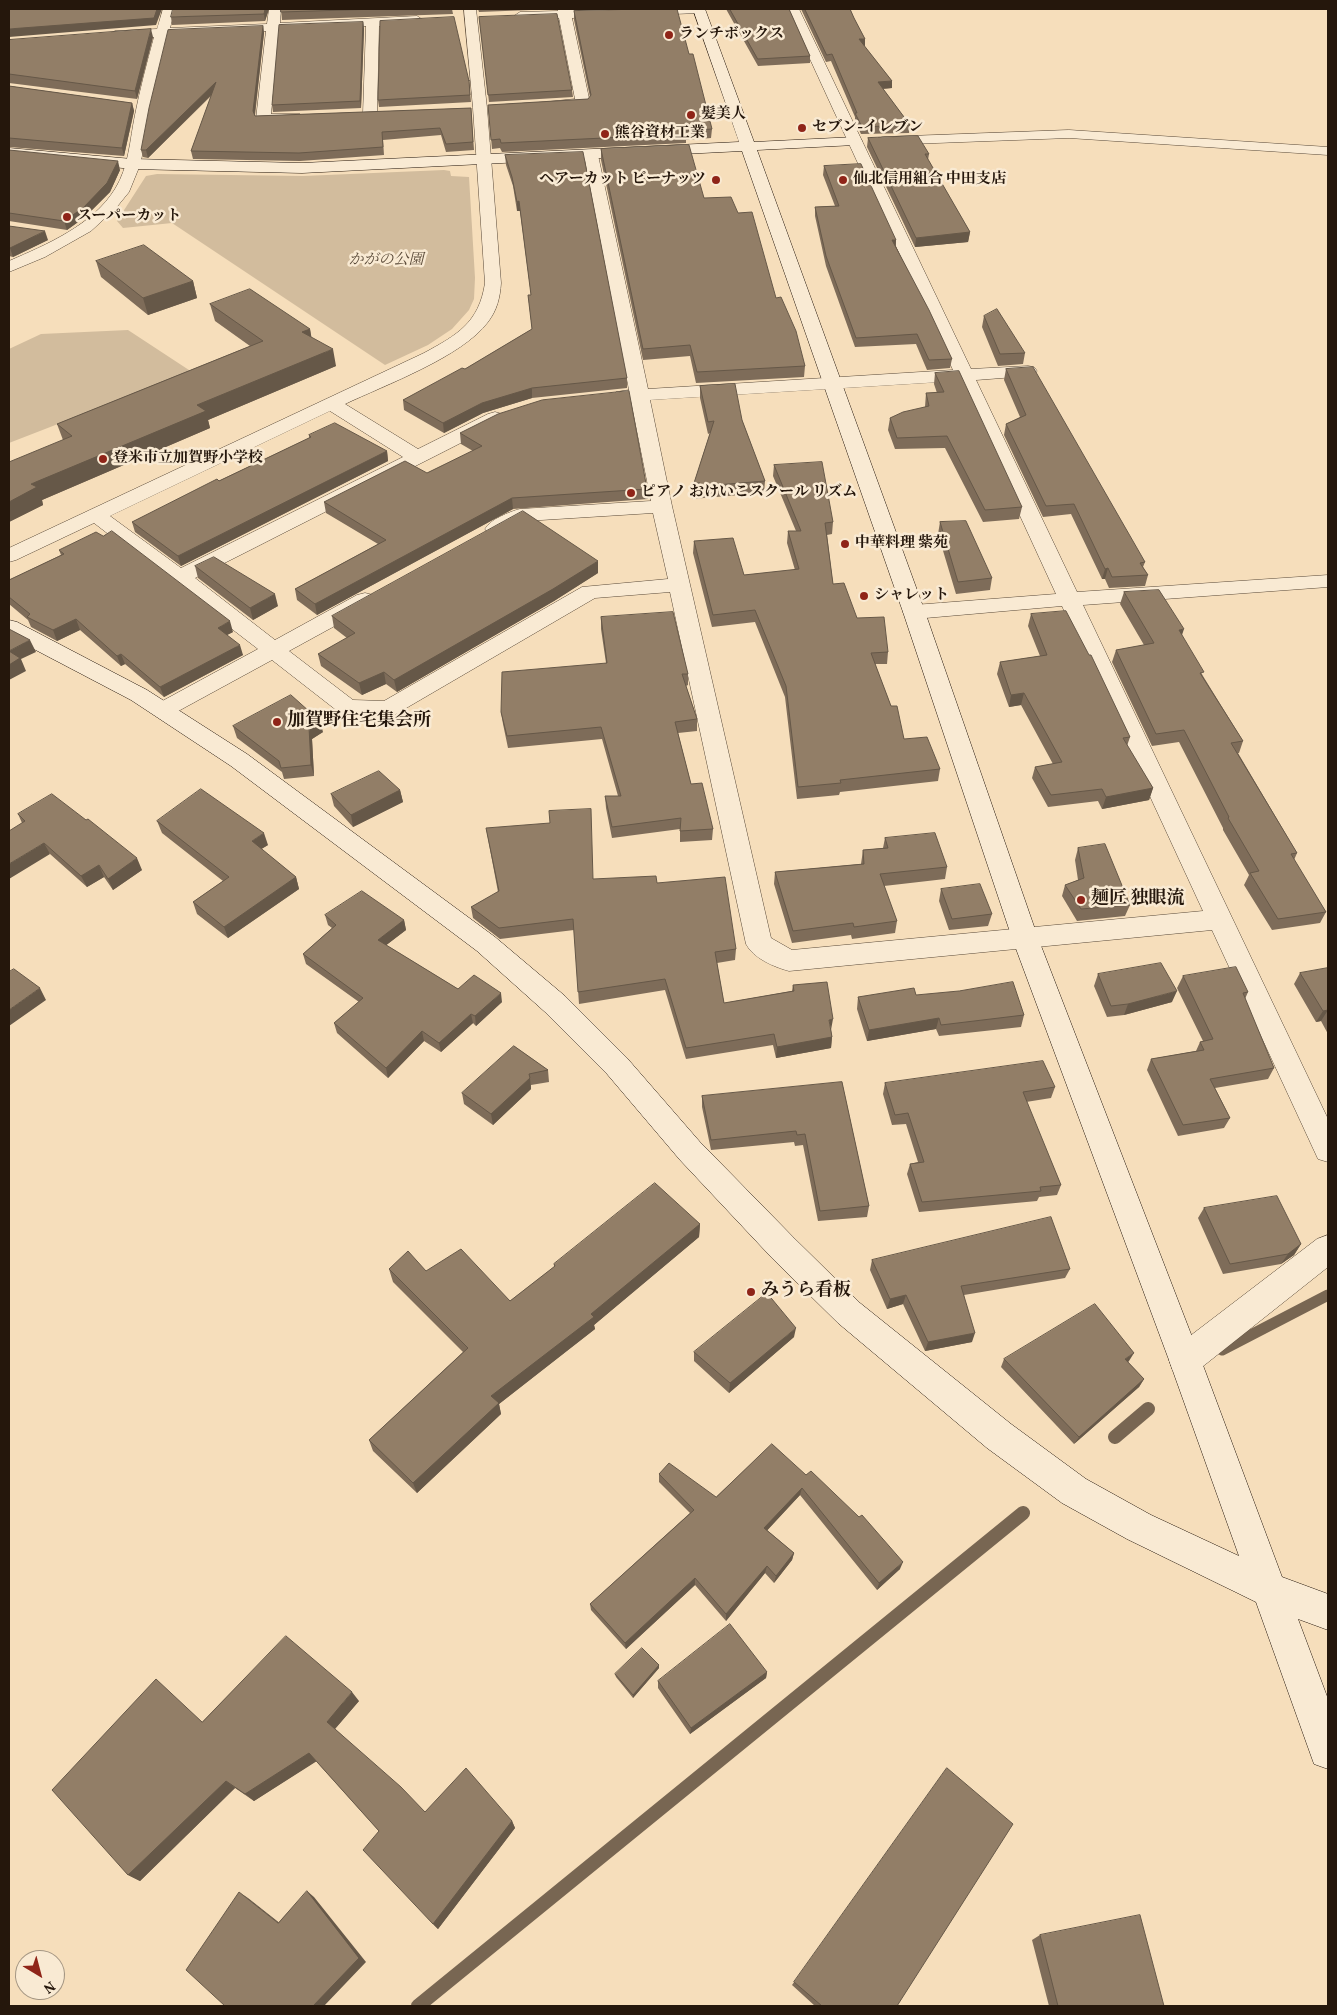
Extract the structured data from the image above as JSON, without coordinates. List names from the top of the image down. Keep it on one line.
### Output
{"parks":["かがの公園"],"places":["ランチボックス","髪美人","セブン-イレブン","熊谷資材工業","ヘアーカット ピーナッツ","仙北信用組合 中田支店","スーパーカット","登米市立加賀野小学校","ピアノ おけいこスクール リズム","中華料理 紫苑","シャレット","加賀野住宅集会所","麺匠 独眼流","みうら看板"],"north":"bottom right"}
